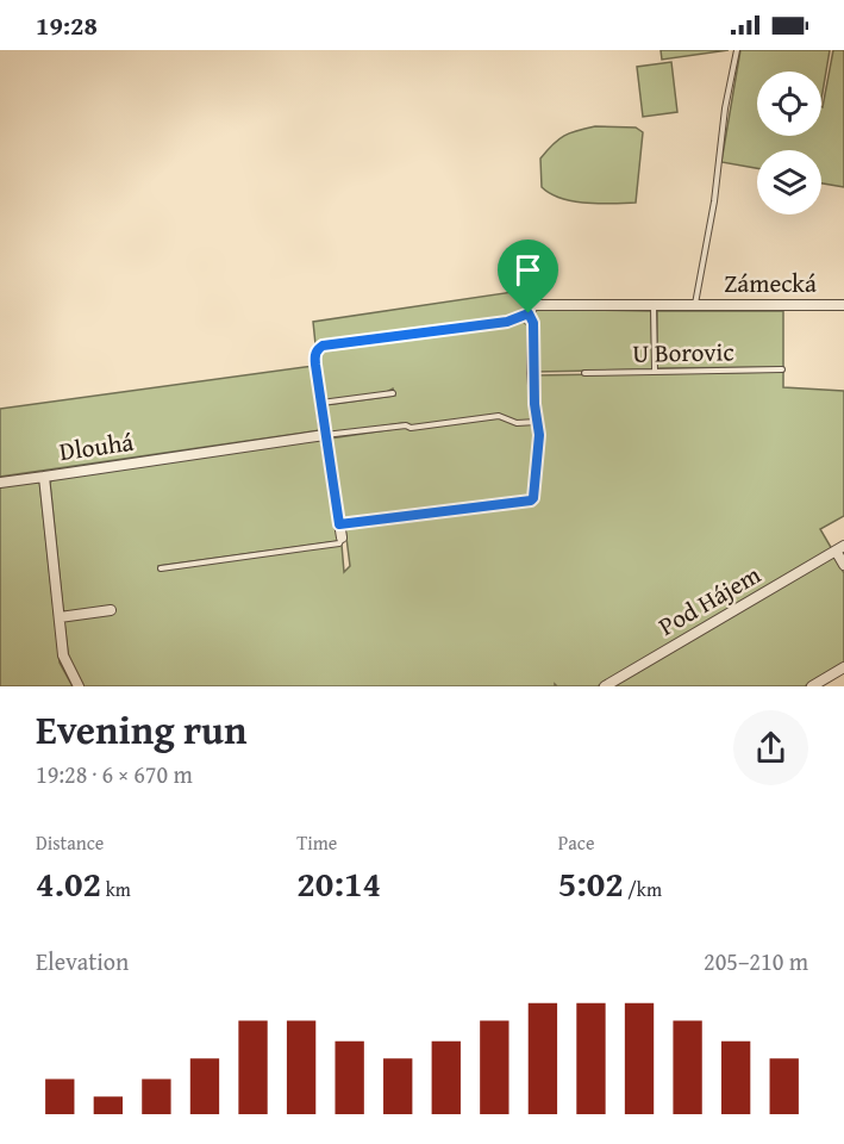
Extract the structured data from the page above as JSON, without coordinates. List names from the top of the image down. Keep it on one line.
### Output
{"streets":{"street":["Zámecká","Dlouhá","Pod Hájem"],"lane":["U Borovic"]},"page":{"status":"19:28","heading":["Evening run","19:28 · 6 × 670 m"],"stats":[["Distance","4.02 km"],["Time","20:14"],["Pace","5:02 /km"]],"chart":["Elevation","205–210 m"]}}
